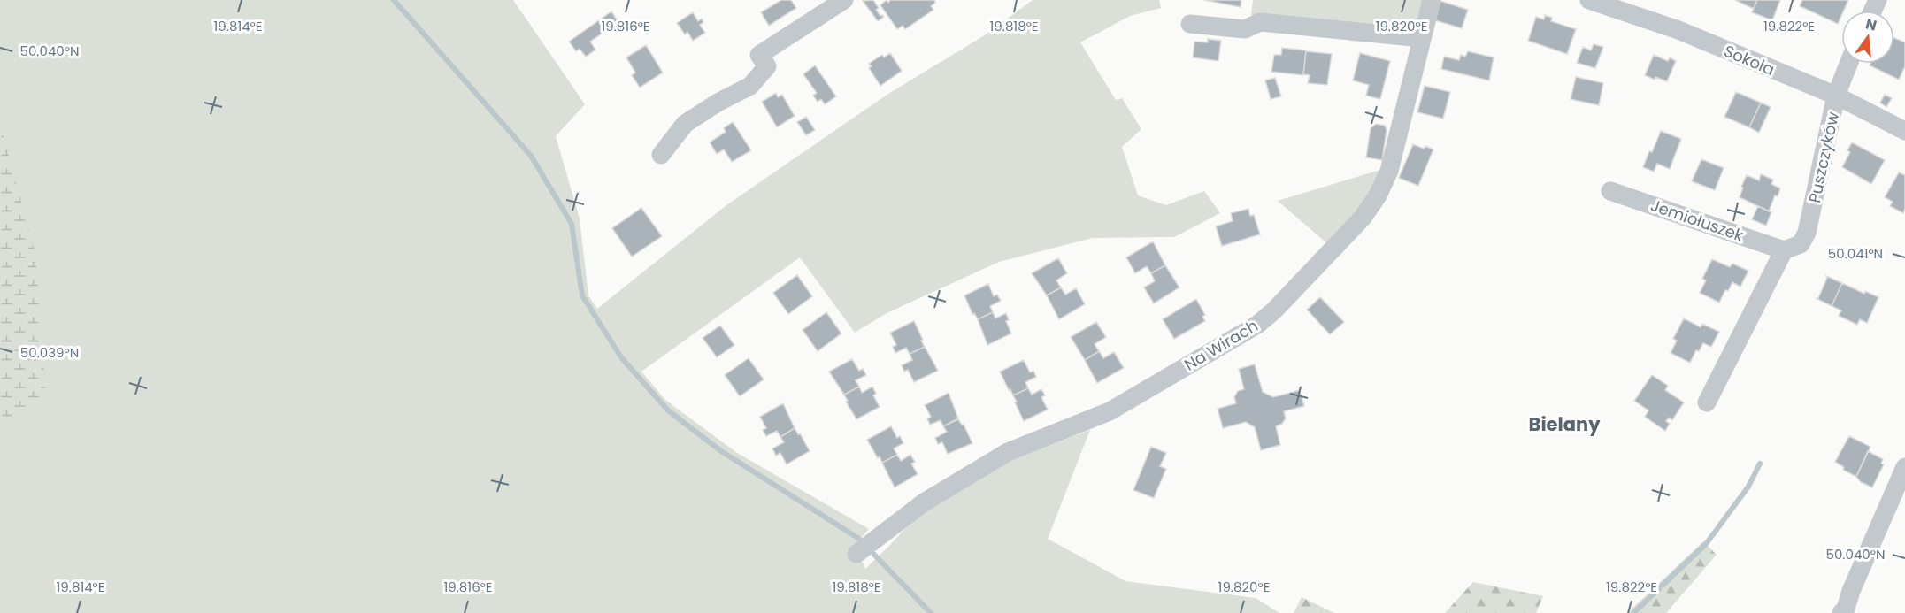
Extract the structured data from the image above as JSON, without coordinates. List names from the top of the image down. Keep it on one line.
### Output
{"streets":{"street":["Sokola","Puszczyków","Jemiołuszek","Na Wirach"]},"crossings":[["Sokola","Puszczyków"],["Puszczyków","Jemiołuszek"]],"districts":["Bielany"],"north":"top","coordinates":["19.814°E","19.816°E","19.818°E","19.820°E","19.822°E","50.040°N","50.041°N","50.039°N"]}
